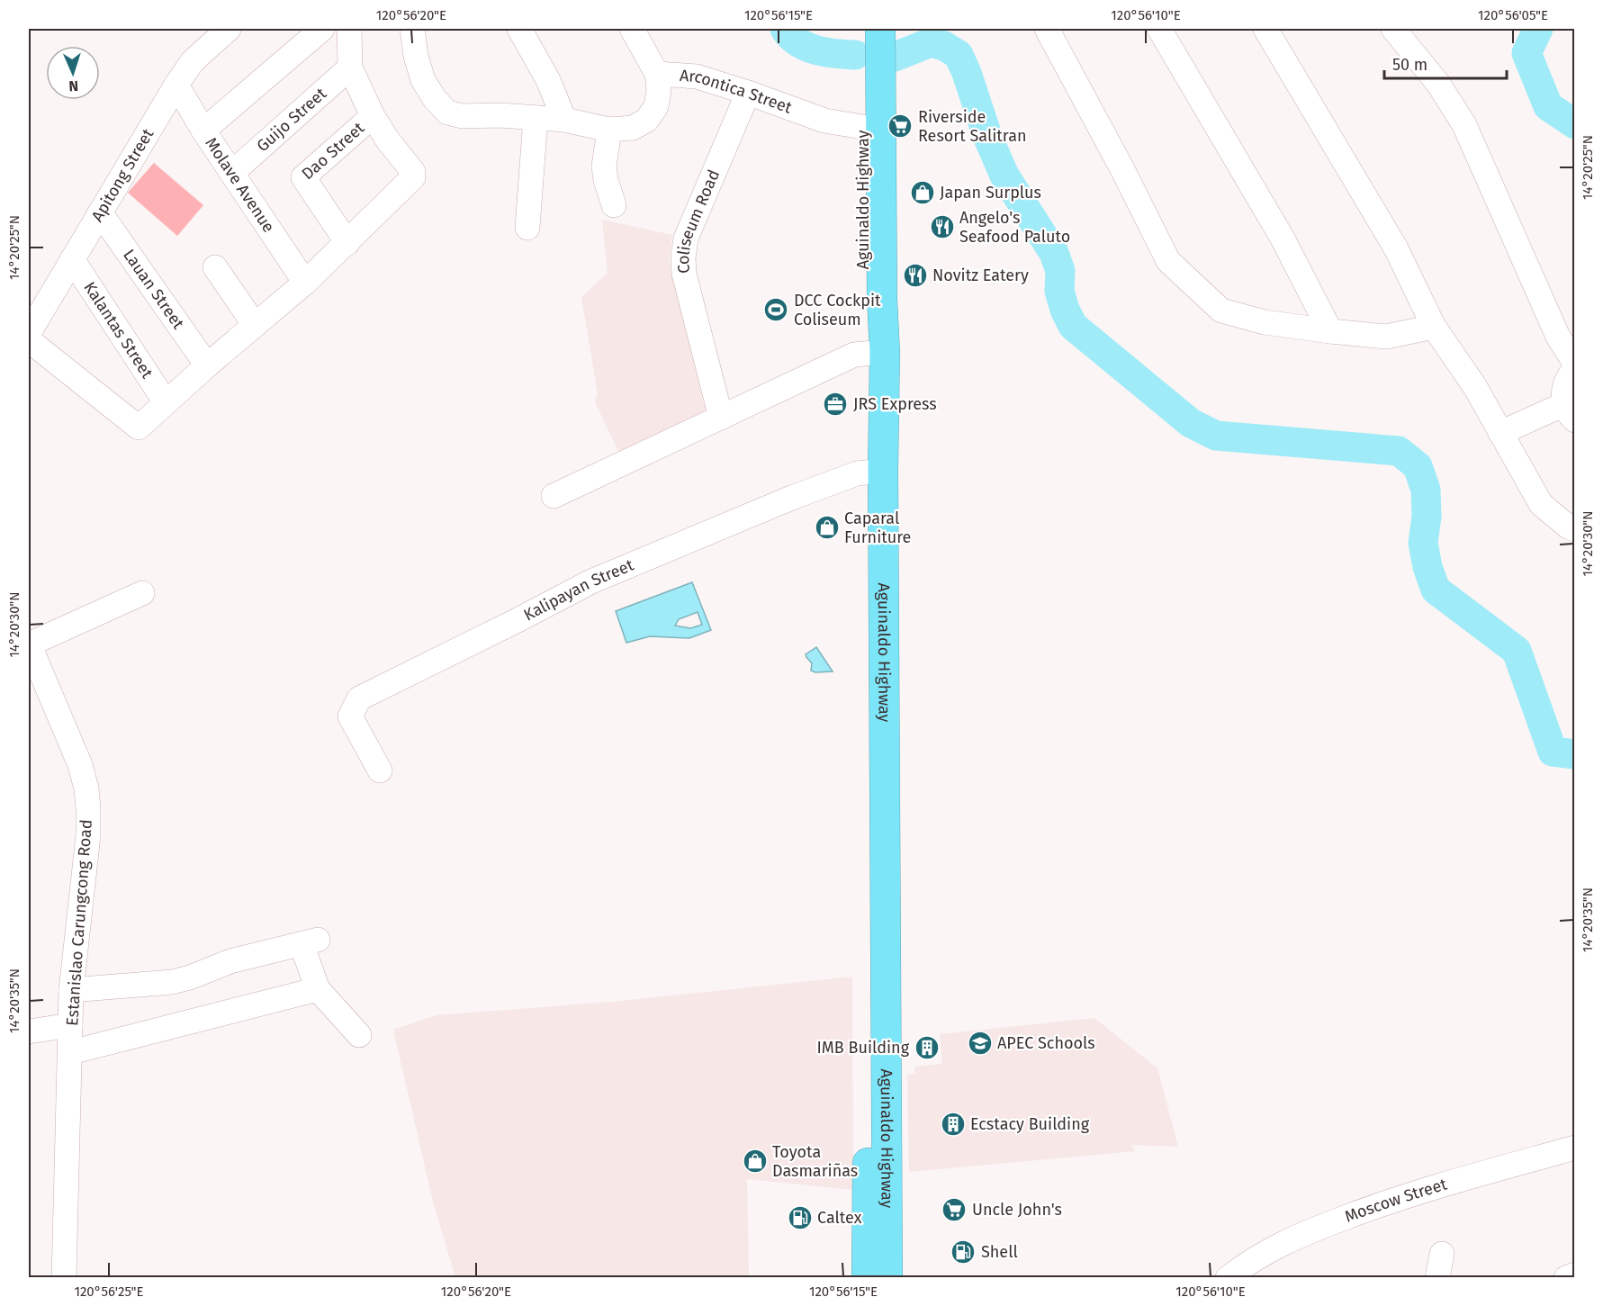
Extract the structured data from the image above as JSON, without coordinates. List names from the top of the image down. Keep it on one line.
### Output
{"streets":{"highway":["Aguinaldo Highway"],"street":["Arcontica Street","Guijo Street","Dao Street","Apitong Street","Molave Avenue","Coliseum Road","Lauan Street","Kalantas Street","Kalipayan Street","Estanislao Carungcong Road","Moscow Street"]},"crossings":[["Arcontica Street","Aguinaldo Highway"],["Arcontica Street","Coliseum Road"],["Guijo Street","Molave Avenue"],["Apitong Street","Molave Avenue"],["Apitong Street","Lauan Street"],["Apitong Street","Kalantas Street"],["Aguinaldo Highway","Kalipayan Street"]],"places":{"supermarket":["Riverside Resort Salitran","Uncle John's"],"shop":["Japan Surplus","Caparal Furniture","Toyota Dasmariñas"],"restaurant":["Angelo's Seafood Paluto","Novitz Eatery"],"sports":["DCC Cockpit Coliseum"],"office":["JRS Express"],"school or university":["APEC Schools"],"building":["IMB Building","Ecstacy Building"],"fuel station":["Caltex","Shell"]},"scale_bar":"50 m","north":"bottom","coordinates":["120°56'20\"E","120°56'15\"E","120°56'10\"E","120°56'05\"E","14°20'25\"N","14°20'30\"N","14°20'35\"N","120°56'25\"E"]}
